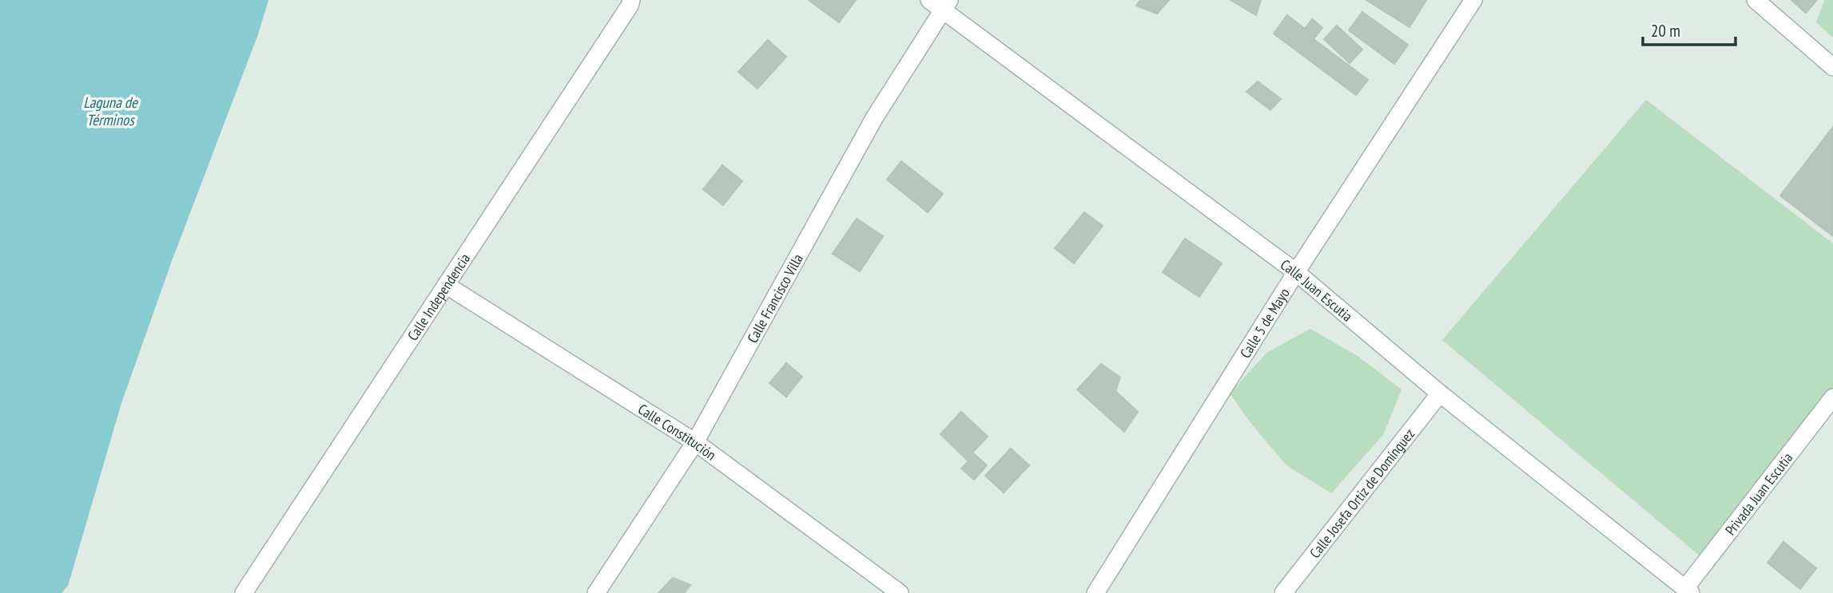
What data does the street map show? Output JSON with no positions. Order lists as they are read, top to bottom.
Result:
{
  "streets": {
    "street": [
      "Calle Juan Escutia",
      "Calle Independencia",
      "Calle Francisco Villa",
      "Calle 5 de Mayo",
      "Calle Constitución",
      "Privada Juan Escutia",
      "Calle Josefa Ortiz de Domínguez"
    ]
  },
  "crossings": [
    ["Calle Juan Escutia", "Calle Francisco Villa"],
    ["Calle Juan Escutia", "Calle 5 de Mayo"],
    ["Calle Juan Escutia", "Privada Juan Escutia"],
    ["Calle Juan Escutia", "Calle Josefa Ortiz de Domínguez"],
    ["Calle Independencia", "Calle Constitución"],
    ["Calle Francisco Villa", "Calle Constitución"]
  ],
  "water": ["Laguna de Términos"],
  "scale_bar": "20 m"
}
